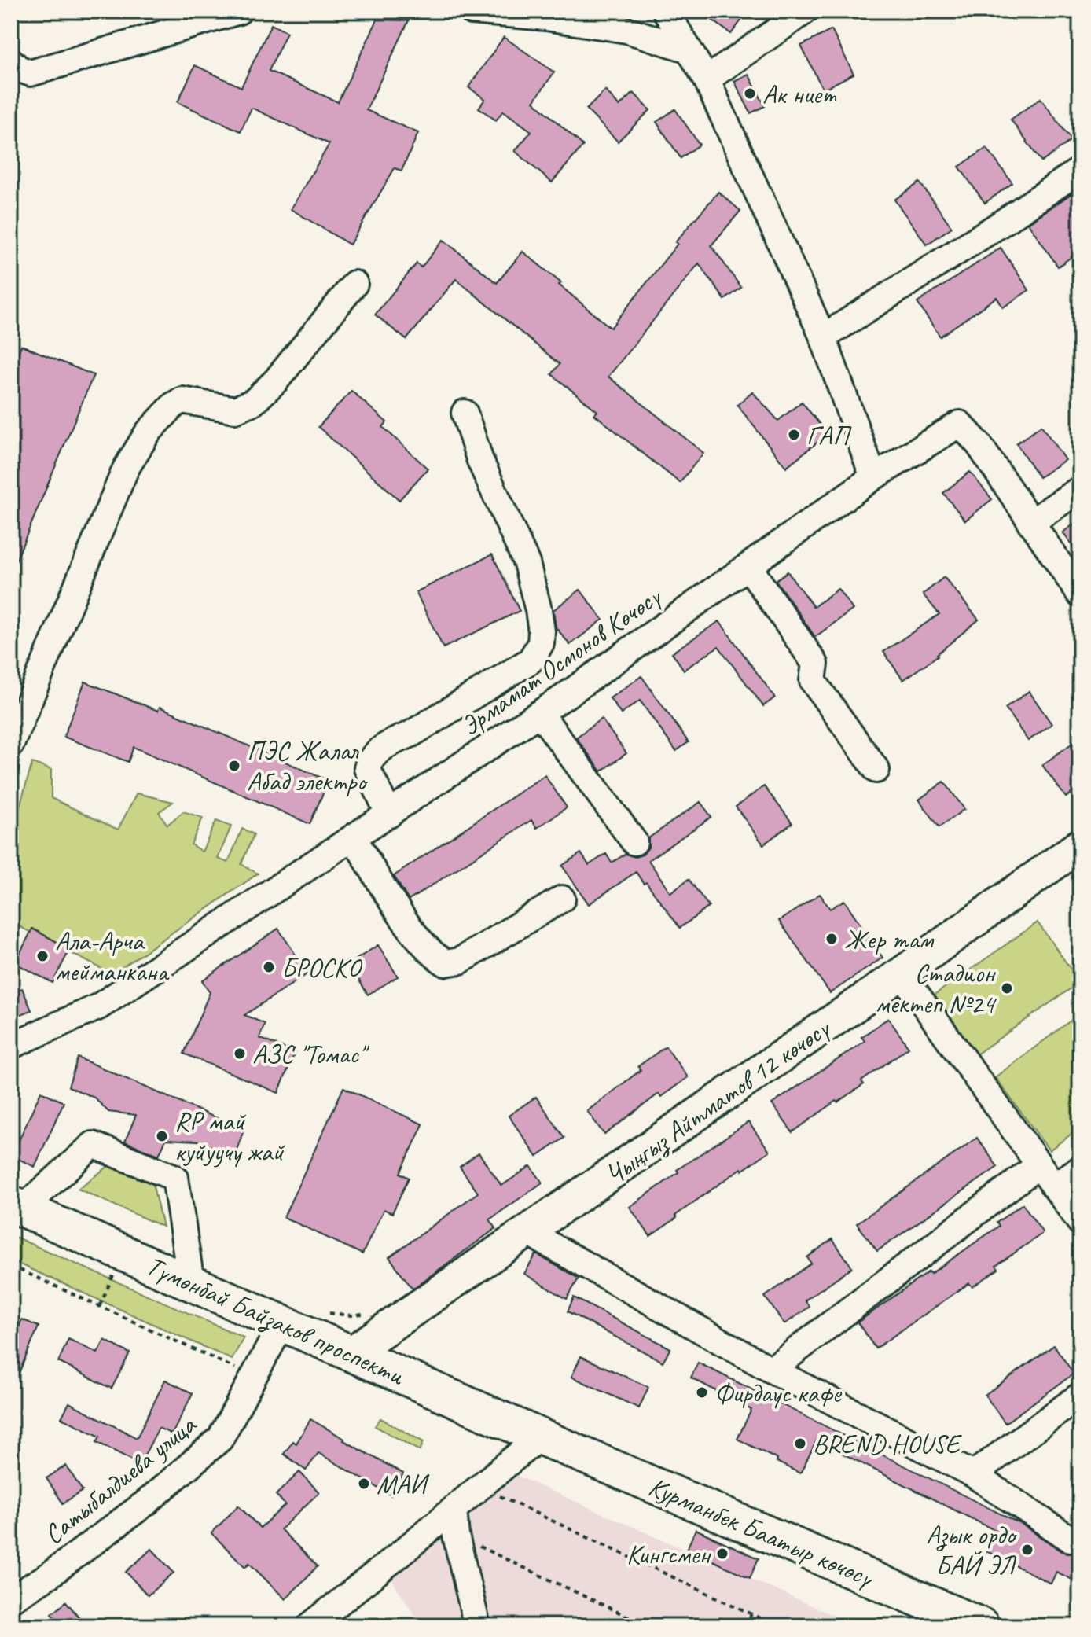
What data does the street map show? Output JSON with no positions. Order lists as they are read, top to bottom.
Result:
{
  "streets": {
    "highway": ["Түмөнбай Байзаков проспекти", "Курманбек Баатыр көчөсү"],
    "main road": ["Чыңгыз Айтматов 12 көчөсү"],
    "street": ["Эрмамат Осмонов Көчөсү", "Сатыбалдиева улица"]
  },
  "crossings": [
    ["Чыңгыз Айтматов 12 көчөсү", "Түмөнбай Байзаков проспекти"],
    ["Түмөнбай Байзаков проспекти", "Сатыбалдиева улица"],
    ["Түмөнбай Байзаков проспекти", "Курманбек Баатыр көчөсү"]
  ],
  "places": [
    "Ак ниет",
    "ГАП",
    "ПЭС Жалал Абад электро",
    "Жер там",
    "Ала-Арча мейманкана",
    "БРОСКО",
    "Стадион мектеп №24",
    "АЗС \"Томас\"",
    "RP май куйуучу жай",
    "Фирдаус кафе",
    "BREND HOUSE",
    "МАИ",
    "Азык ордо БАЙ ЭЛ",
    "Кингсмен"
  ]
}
